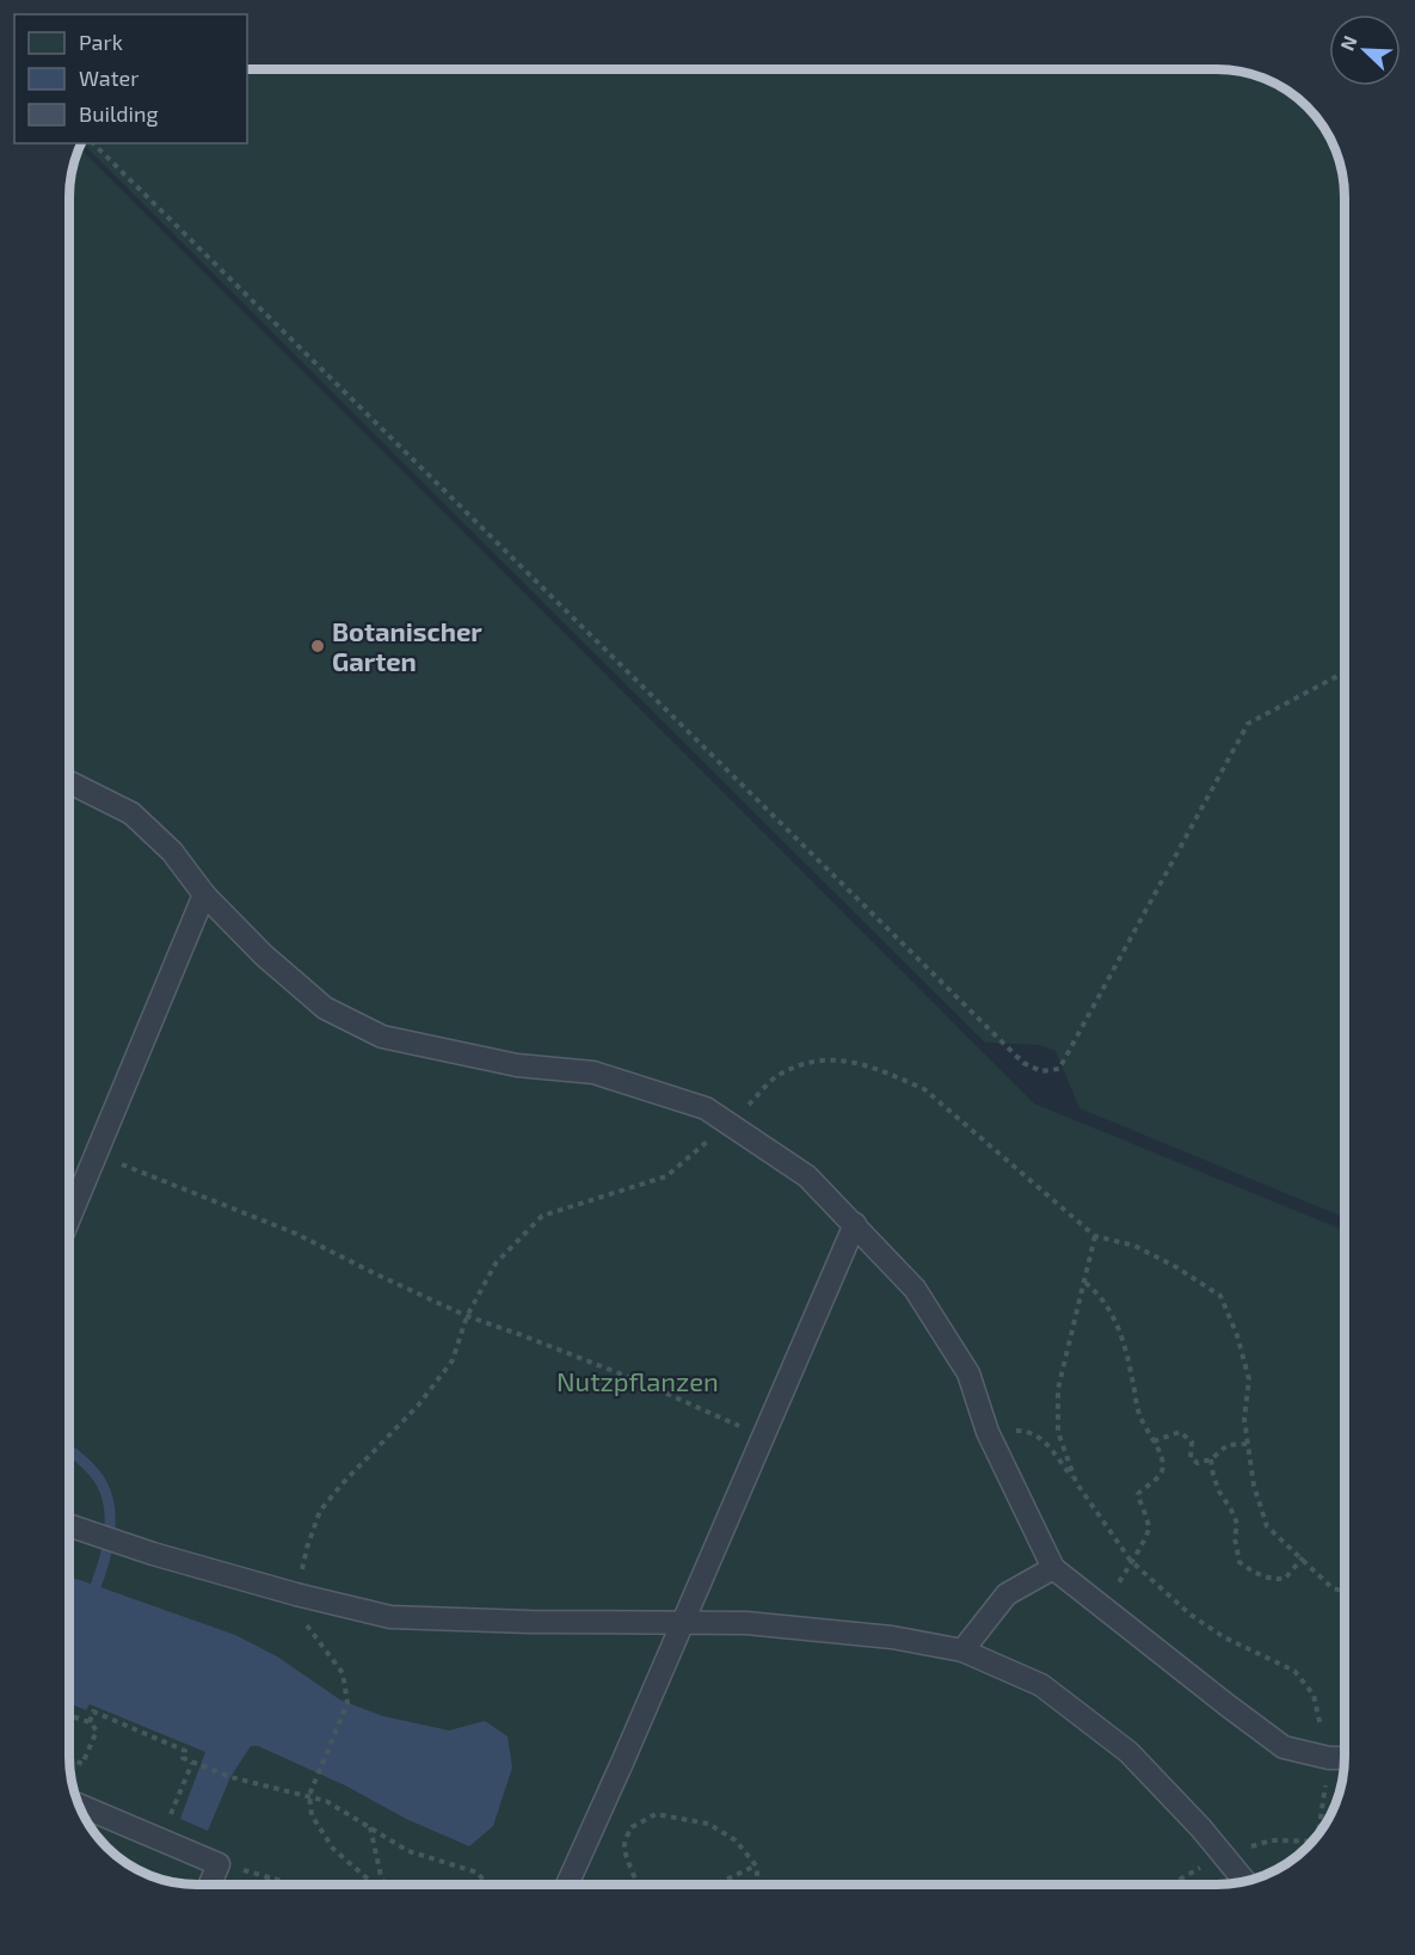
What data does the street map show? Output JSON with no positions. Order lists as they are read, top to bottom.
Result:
{
  "parks": ["Nutzpflanzen"],
  "places": ["Botanischer Garten"],
  "legend": ["Park", "Water", "Building"],
  "north": "top left"
}
